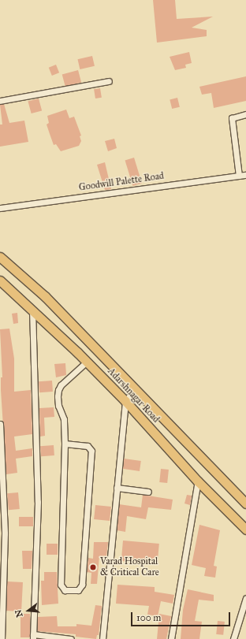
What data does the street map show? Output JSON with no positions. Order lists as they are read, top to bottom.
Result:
{
  "streets": {
    "main road": ["Adarshnagar Road"],
    "street": ["Goodwill Palette Road"]
  },
  "places": ["Varad Hospital & Critical Care"],
  "scale_bar": "100 m",
  "north": "left"
}
